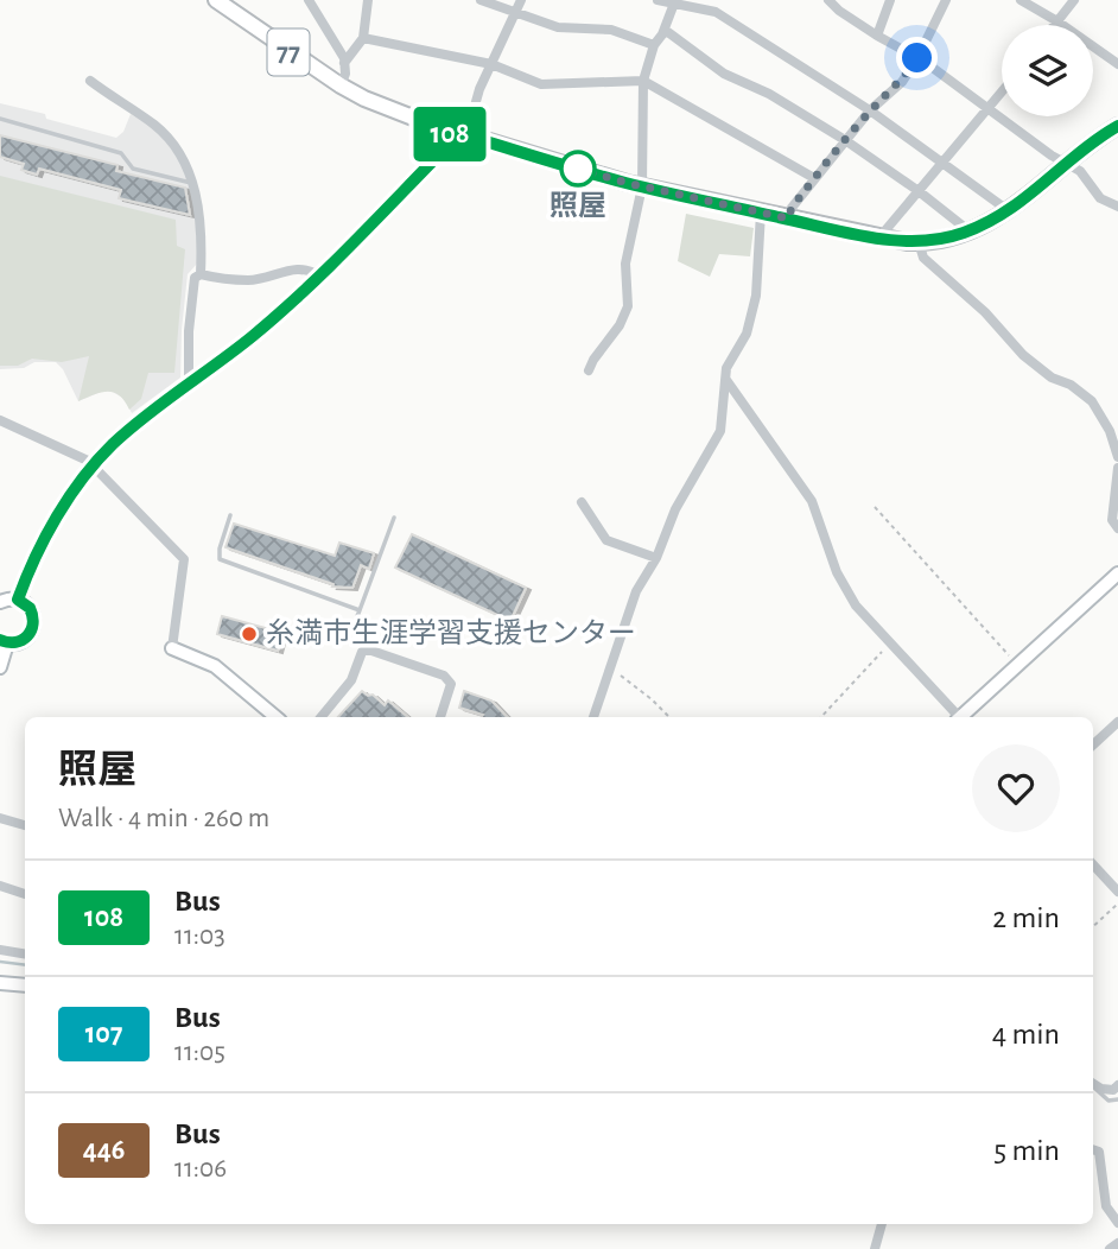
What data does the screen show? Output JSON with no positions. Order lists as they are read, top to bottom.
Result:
{
  "streets": {
    "main road": ["77"]
  },
  "places": ["照屋", "糸満市生涯学習支援センター"],
  "lines": ["bus line 108"],
  "page": {
    "on_map": "108",
    "heading": ["照屋", "Walk · 4 min · 260 m"],
    "list": [
      {
        "mark": "108",
        "name": "Bus",
        "note": "11:03",
        "value": "2 min"
      },
      {
        "mark": "107",
        "name": "Bus",
        "note": "11:05",
        "value": "4 min"
      },
      {
        "mark": "446",
        "name": "Bus",
        "note": "11:06",
        "value": "5 min"
      }
    ]
  }
}
